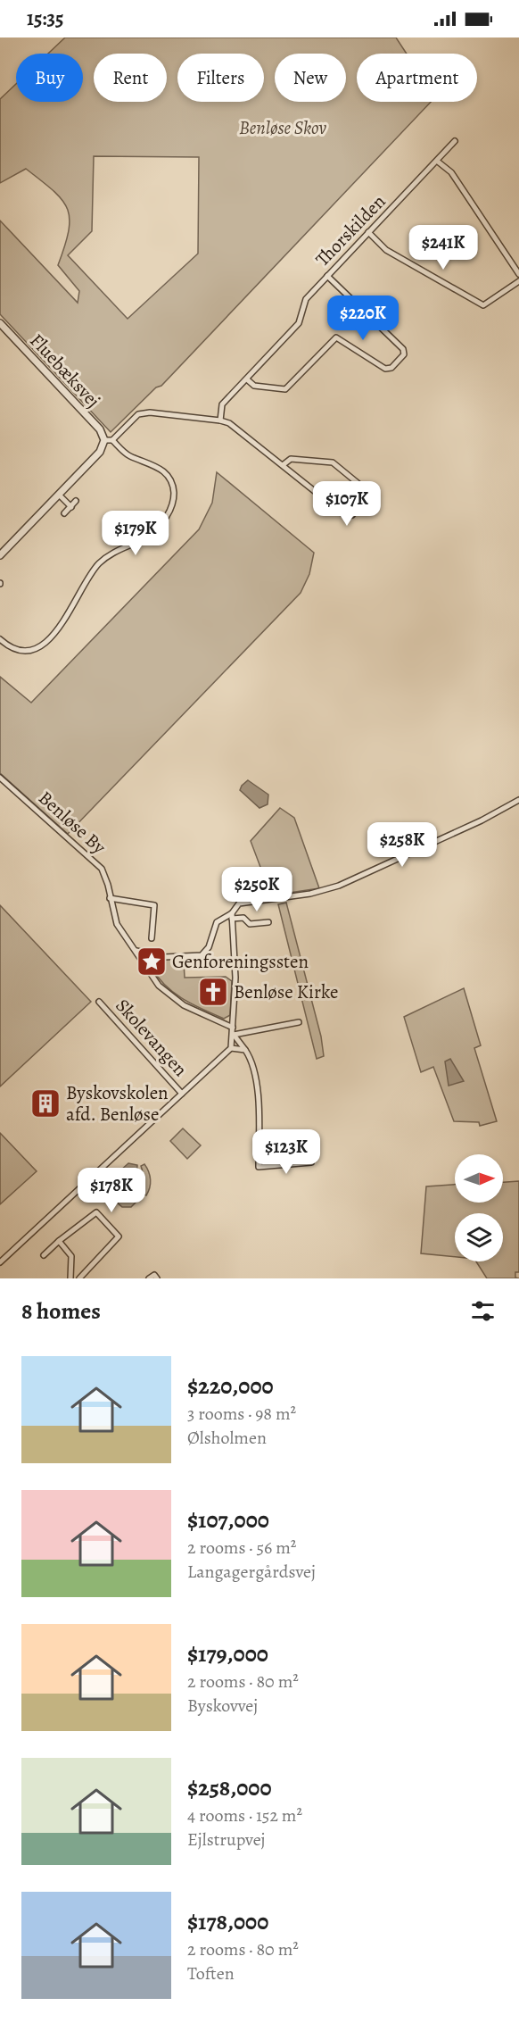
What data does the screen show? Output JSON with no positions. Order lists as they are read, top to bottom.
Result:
{
  "streets": {
    "street": [
      "Thorskilden",
      "Fluebæksvej",
      "Benløse By",
      "Skolevangen"
    ]
  },
  "parks": ["Benløse Skov"],
  "places": {
    "place": ["Genforeningssten"],
    "church": ["Benløse Kirke"],
    "building": ["Byskovskolen afd. Benløse"]
  },
  "north": "right",
  "page": {
    "status": "15:35",
    "chip": [
      "Buy",
      "Rent",
      "Filters",
      "New",
      "Apartment"
    ],
    "price": [
      "$241K",
      "$220K",
      "$107K",
      "$179K",
      "$258K",
      "$250K",
      "$123K",
      "$178K"
    ],
    "heading": "8 homes",
    "list": [
      {
        "name": "$220,000",
        "note": "3 rooms · 98 m² · Ølsholmen"
      },
      {
        "name": "$107,000",
        "note": "2 rooms · 56 m² · Langagergårdsvej"
      },
      {
        "name": "$179,000",
        "note": "2 rooms · 80 m² · Byskovvej"
      },
      {
        "name": "$258,000",
        "note": "4 rooms · 152 m² · Ejlstrupvej"
      },
      {
        "name": "$178,000",
        "note": "2 rooms · 80 m² · Toften"
      }
    ]
  }
}
